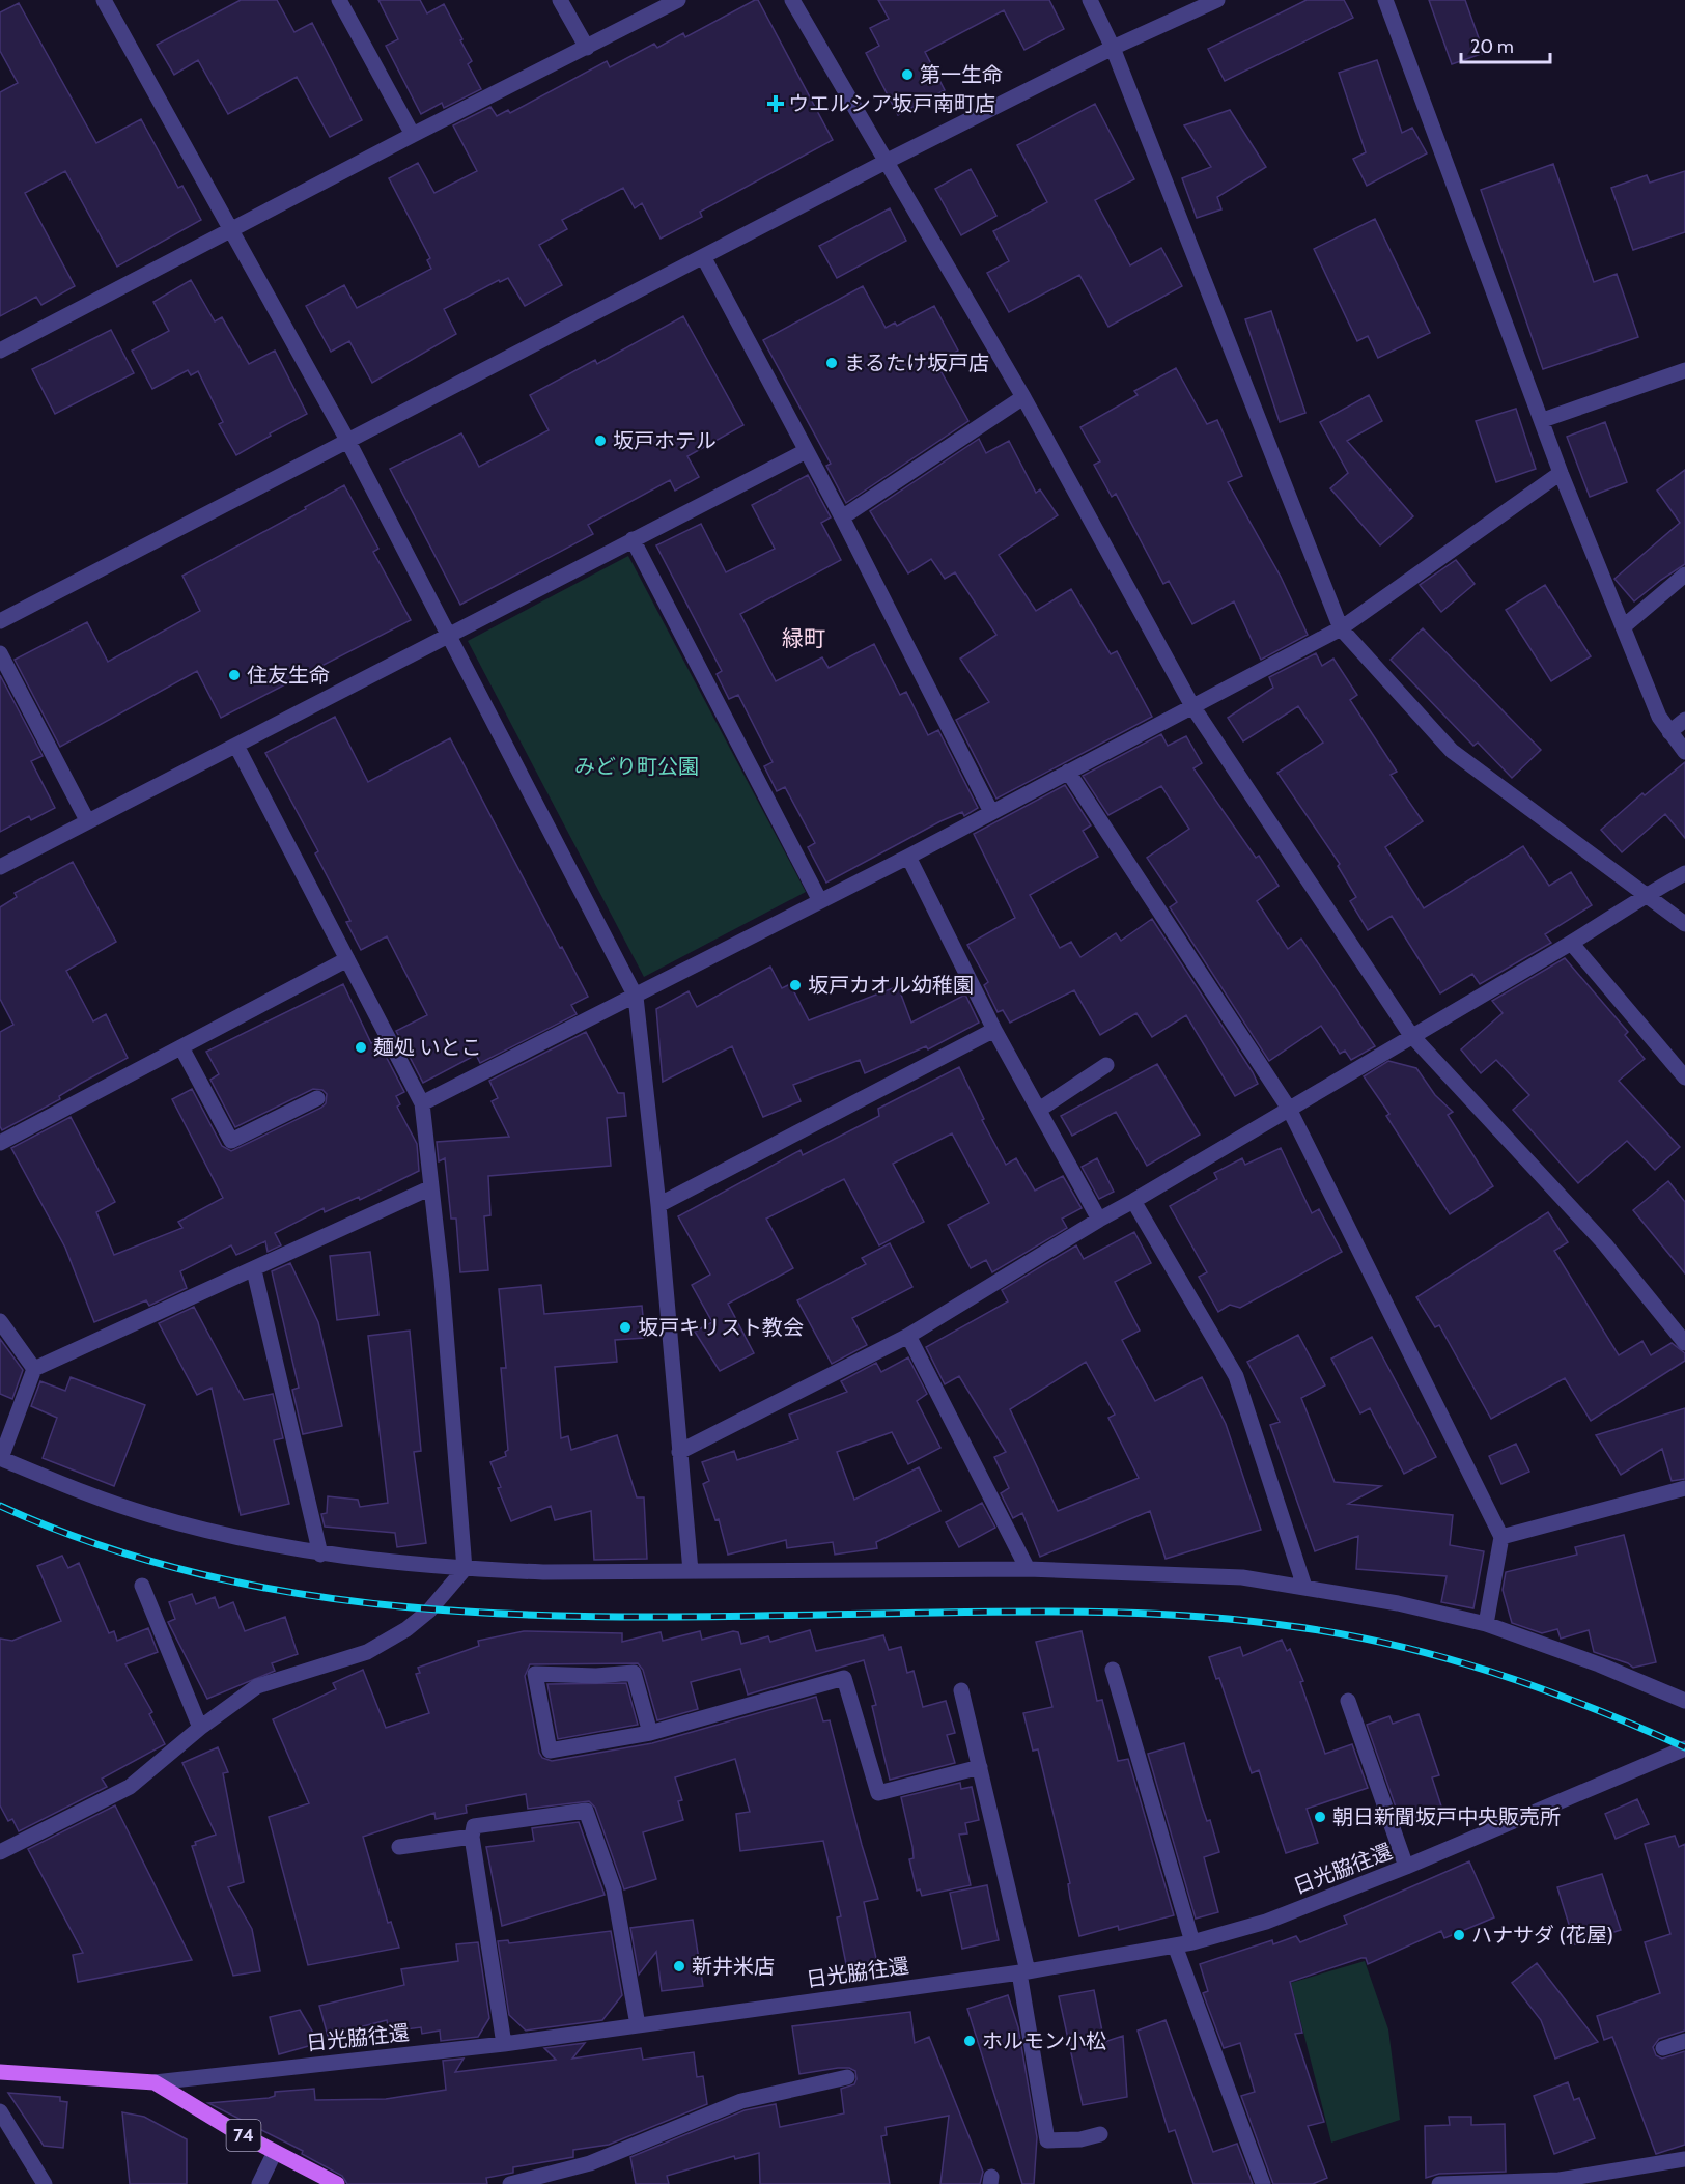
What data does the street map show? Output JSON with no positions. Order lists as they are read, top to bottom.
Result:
{
  "streets": {
    "main road": ["日光脇往還", "74"]
  },
  "crossings": [
    ["日光脇往還", "74"]
  ],
  "districts": ["緑町"],
  "parks": ["みどり町公園"],
  "places": {
    "other": [
      "第一生命",
      "まるたけ坂戸店",
      "坂戸ホテル",
      "住友生命",
      "坂戸カオル幼稚園",
      "麺処 いとこ",
      "坂戸キリスト教会",
      "朝日新聞坂戸中央販売所",
      "ハナサダ (花屋)",
      "新井米店",
      "ホルモン小松"
    ],
    "health": ["ウエルシア坂戸南町店"]
  },
  "scale_bar": "20 m"
}
